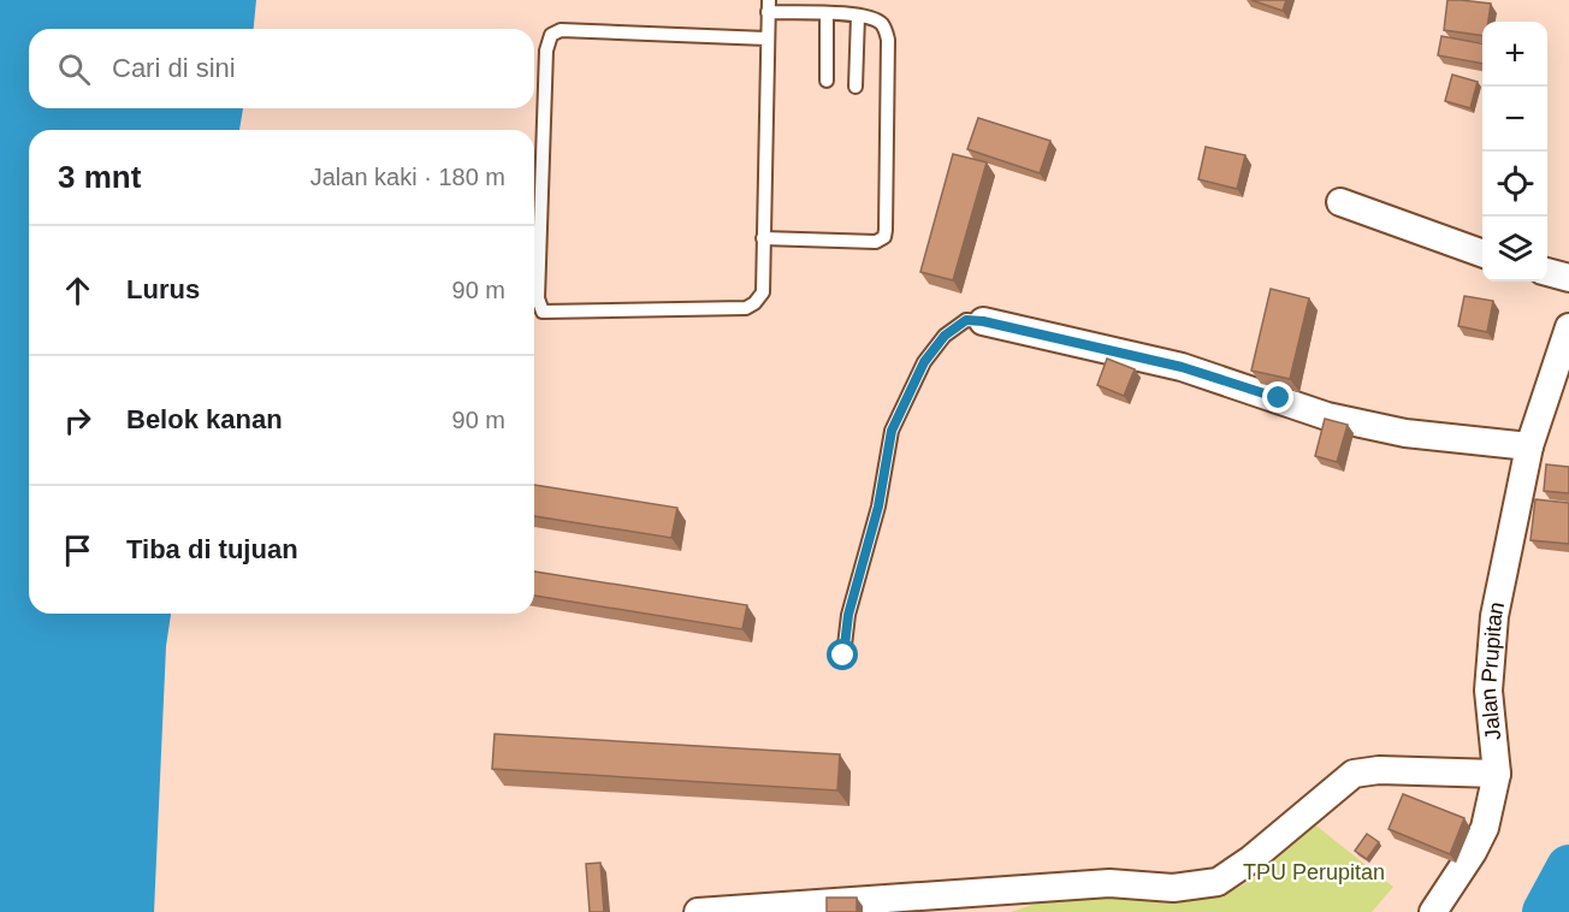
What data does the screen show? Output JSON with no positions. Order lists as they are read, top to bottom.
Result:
{
  "streets": {
    "street": ["Jalan Prupitan"]
  },
  "parks": ["TPU Perupitan"],
  "page": {
    "map_buttons": ["+", "−"],
    "search": "Cari di sini",
    "heading": ["3 mnt", "Jalan kaki · 180 m"],
    "list": [
      ["Lurus", "90 m"],
      ["Belok kanan", "90 m"],
      "Tiba di tujuan"
    ]
  }
}
